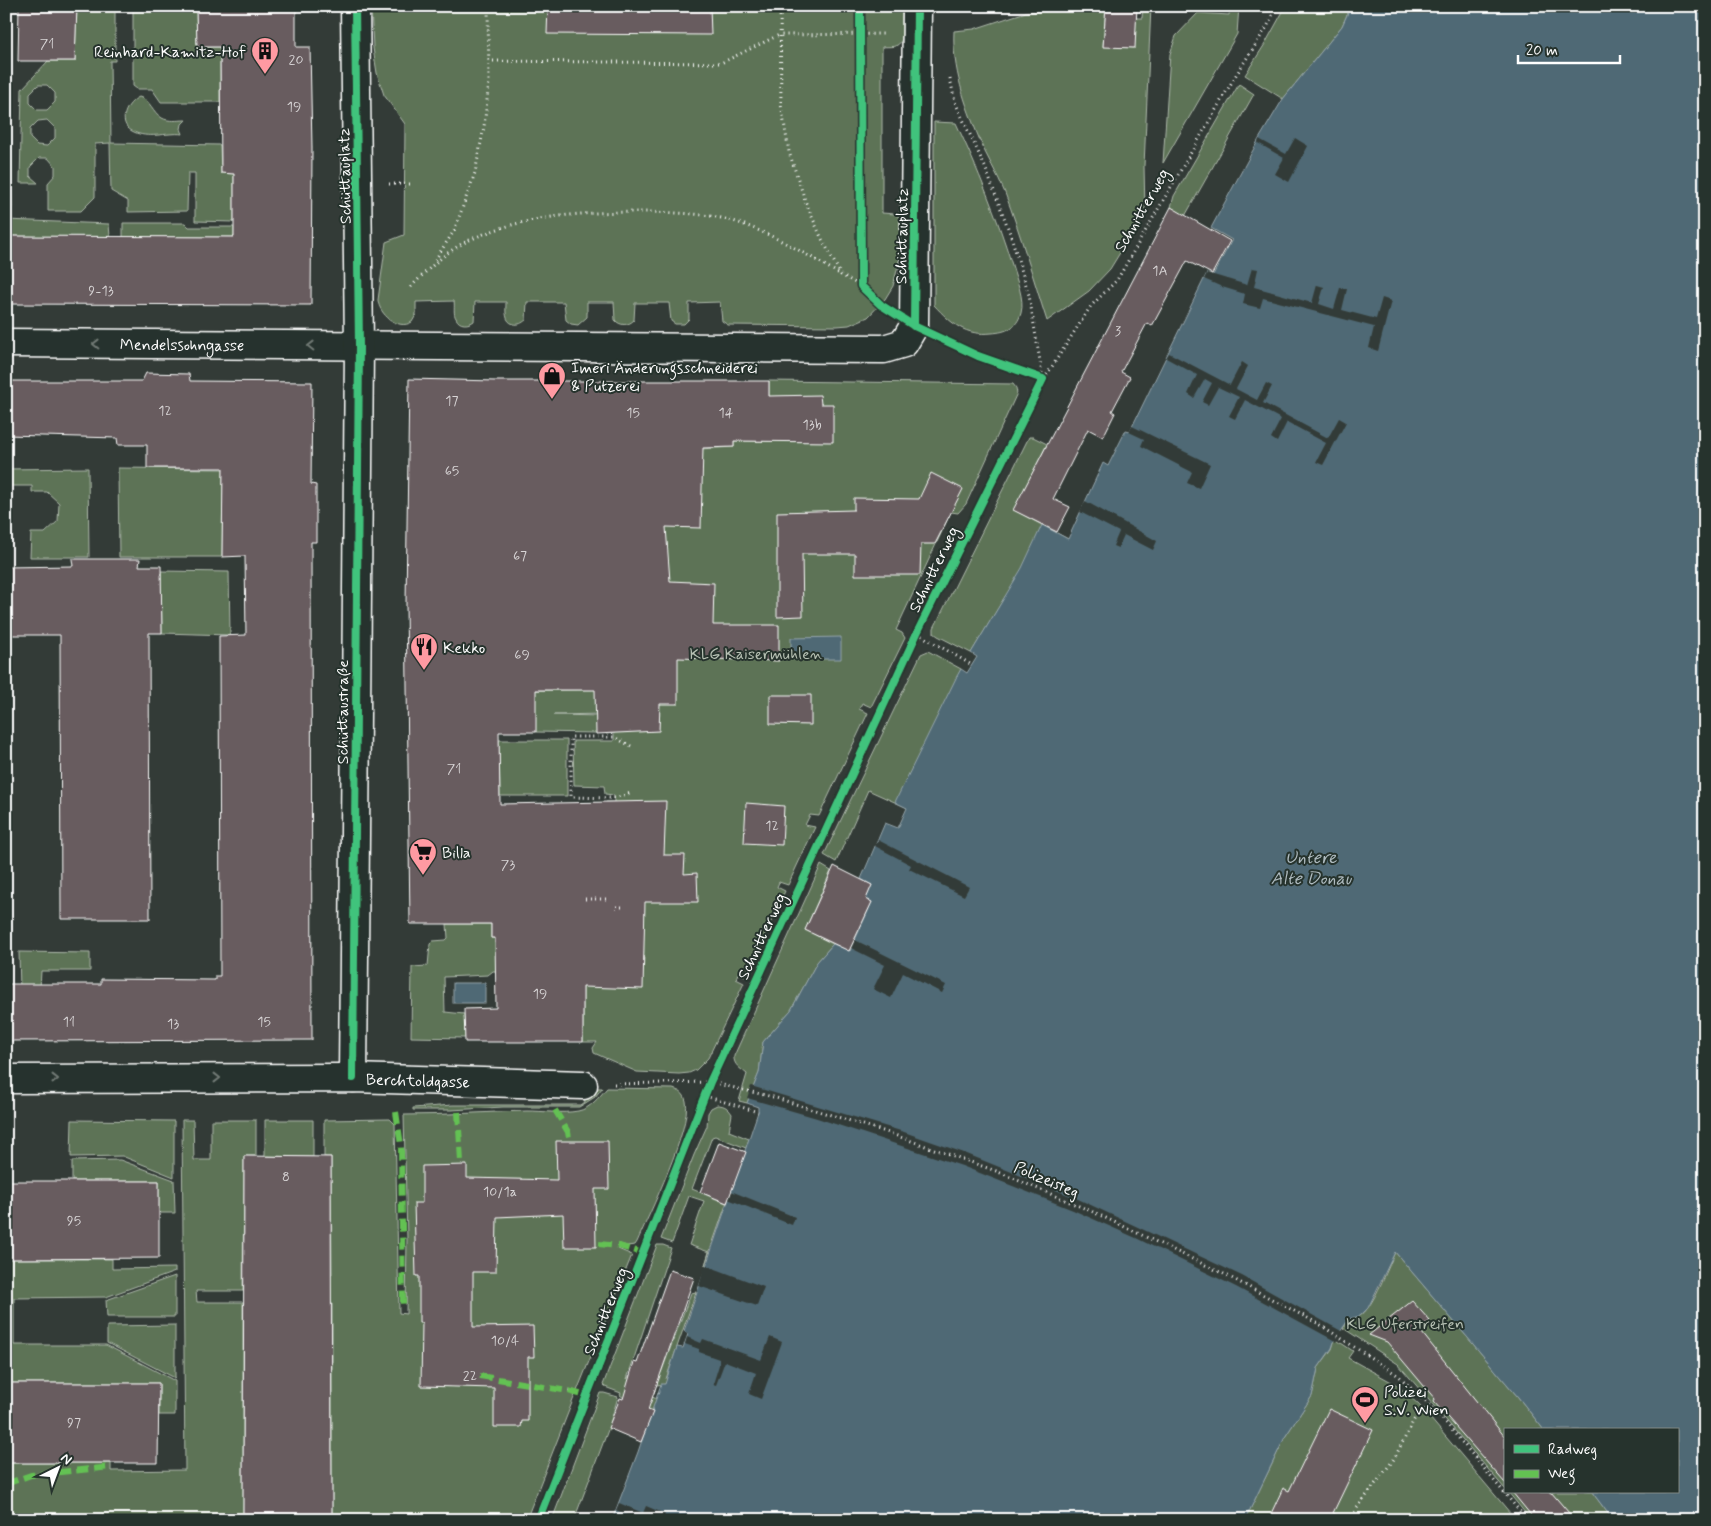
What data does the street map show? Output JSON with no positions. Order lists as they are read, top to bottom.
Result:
{
  "streets": {
    "street": [
      "Schüttauplatz",
      "Mendelssohngasse",
      "Schüttaustraße",
      "Berchtoldgasse"
    ],
    "path": ["Polizeisteg"],
    "cycle path": ["Schnitterweg"]
  },
  "crossings": [
    ["Schüttauplatz", "Mendelssohngasse"],
    ["Schüttauplatz", "Schüttaustraße"],
    ["Mendelssohngasse", "Schüttaustraße"],
    ["Schüttaustraße", "Berchtoldgasse"]
  ],
  "one_way": ["Mendelssohngasse", "Berchtoldgasse"],
  "water": ["Untere Alte Donau"],
  "parks": ["KLG Kaisermühlen", "KLG Uferstreifen"],
  "places": {
    "building": ["Reinhard-Kamitz-Hof"],
    "shop": ["Imeri Änderungsschneiderei & Putzerei"],
    "restaurant": ["Kekko"],
    "supermarket": ["Billa"],
    "sports": ["Polizei S.V. Wien"]
  },
  "house_numbers": [
    "71",
    "20",
    "19",
    "1A",
    "9-13",
    "3",
    "17",
    "12",
    "15",
    "14",
    "13b",
    "65",
    "67",
    "69",
    "71",
    "12",
    "73",
    "19",
    "11",
    "15",
    "13",
    "8",
    "10/1a",
    "95",
    "10/4",
    "22",
    "97"
  ],
  "legend": ["Radweg", "Weg"],
  "scale_bar": "20 m",
  "north": "top right"
}
